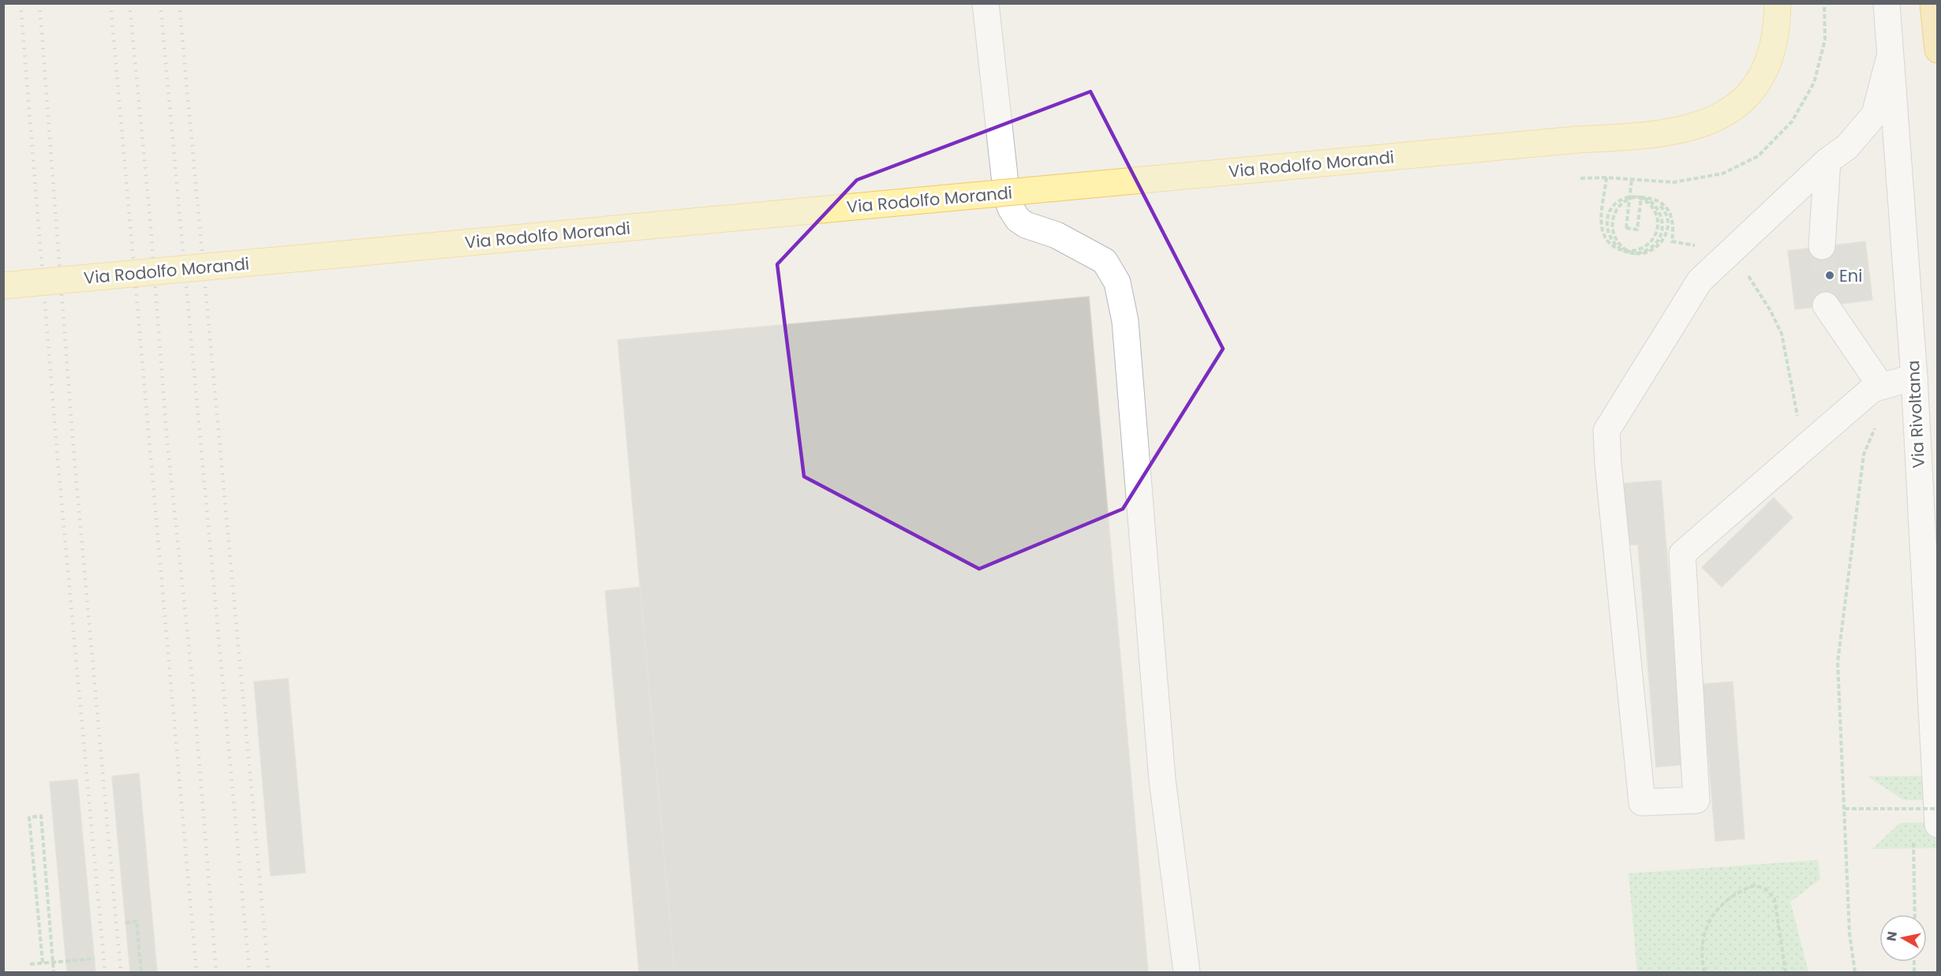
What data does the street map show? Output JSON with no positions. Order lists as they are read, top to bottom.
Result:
{
  "streets": {
    "main road": ["Via Rodolfo Morandi"],
    "street": ["Via Rivoltana"]
  },
  "places": ["Eni"],
  "north": "left"
}
